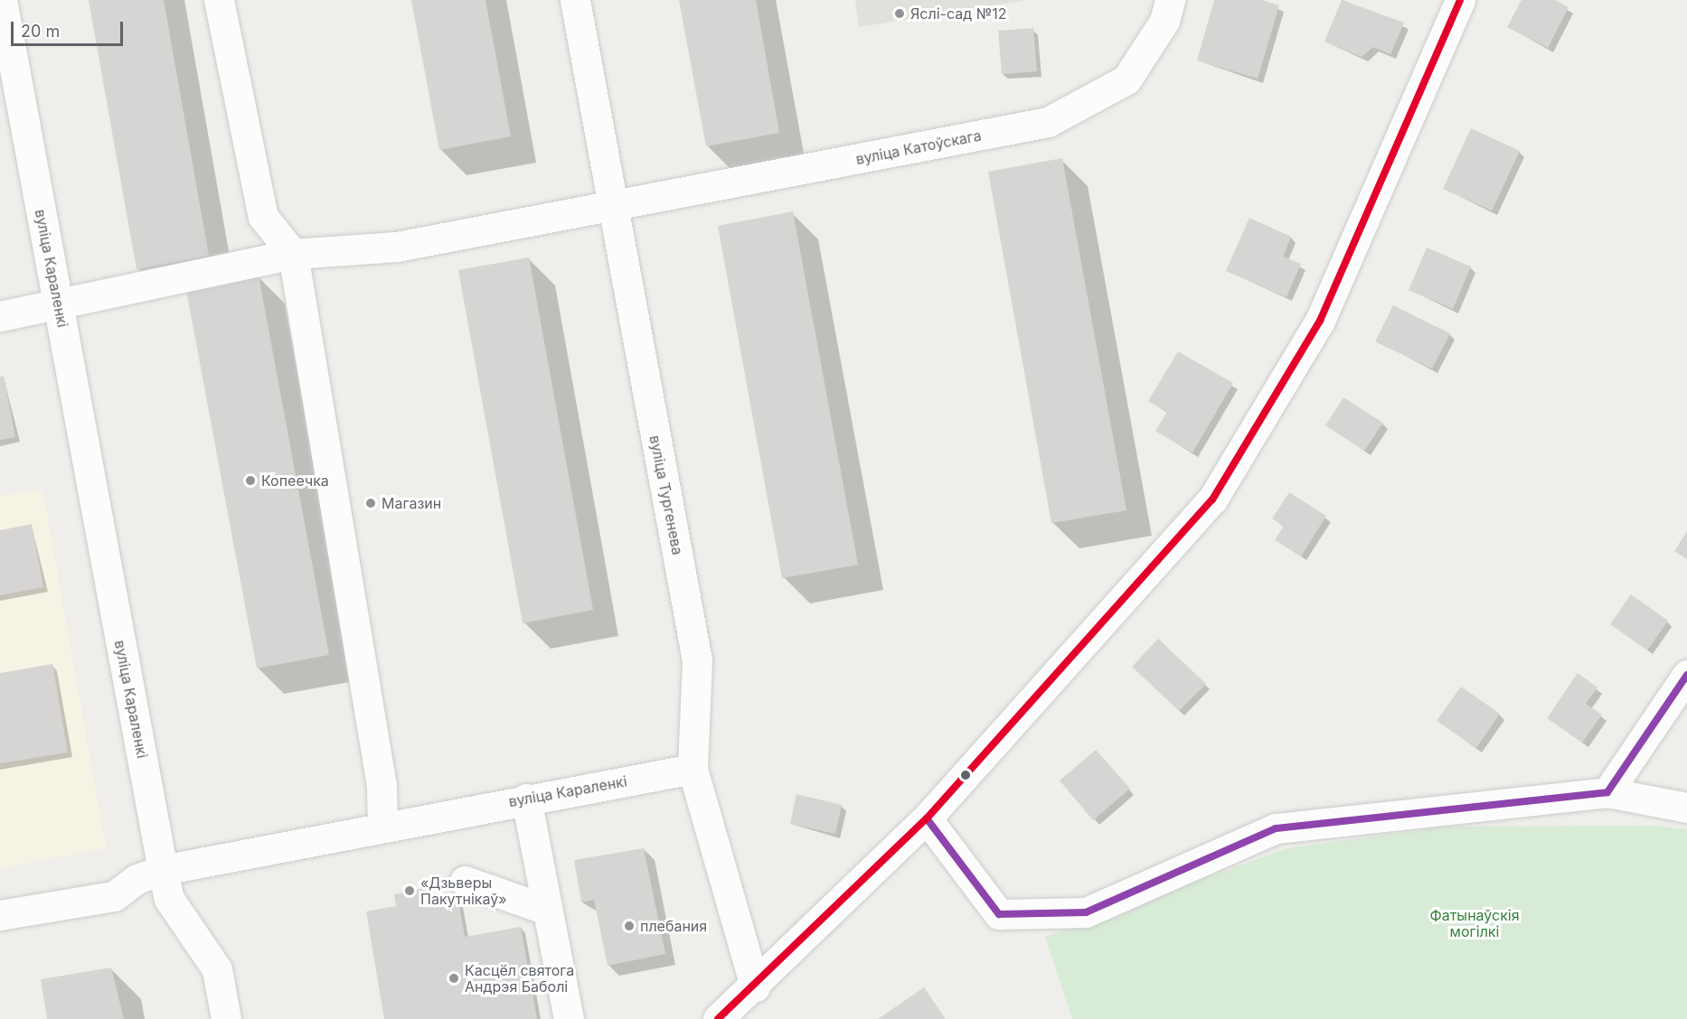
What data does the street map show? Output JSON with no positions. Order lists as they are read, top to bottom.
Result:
{
  "streets": {
    "street": ["вуліца Катоўскага", "вуліца Караленкі", "вуліца Тургенева"]
  },
  "crossings": [
    ["вуліца Катоўскага", "вуліца Караленкі"],
    ["вуліца Катоўскага", "вуліца Тургенева"],
    ["вуліца Караленкі", "вуліца Тургенева"]
  ],
  "parks": ["Фатынаўскія могілкі"],
  "places": [
    "Яслі-сад №12",
    "Копеечка",
    "Магазин",
    "«Дзьверы Пакутнікаў»",
    "плебания",
    "Касцёл святога Андрэя Баболі"
  ],
  "scale_bar": "20 m"
}
